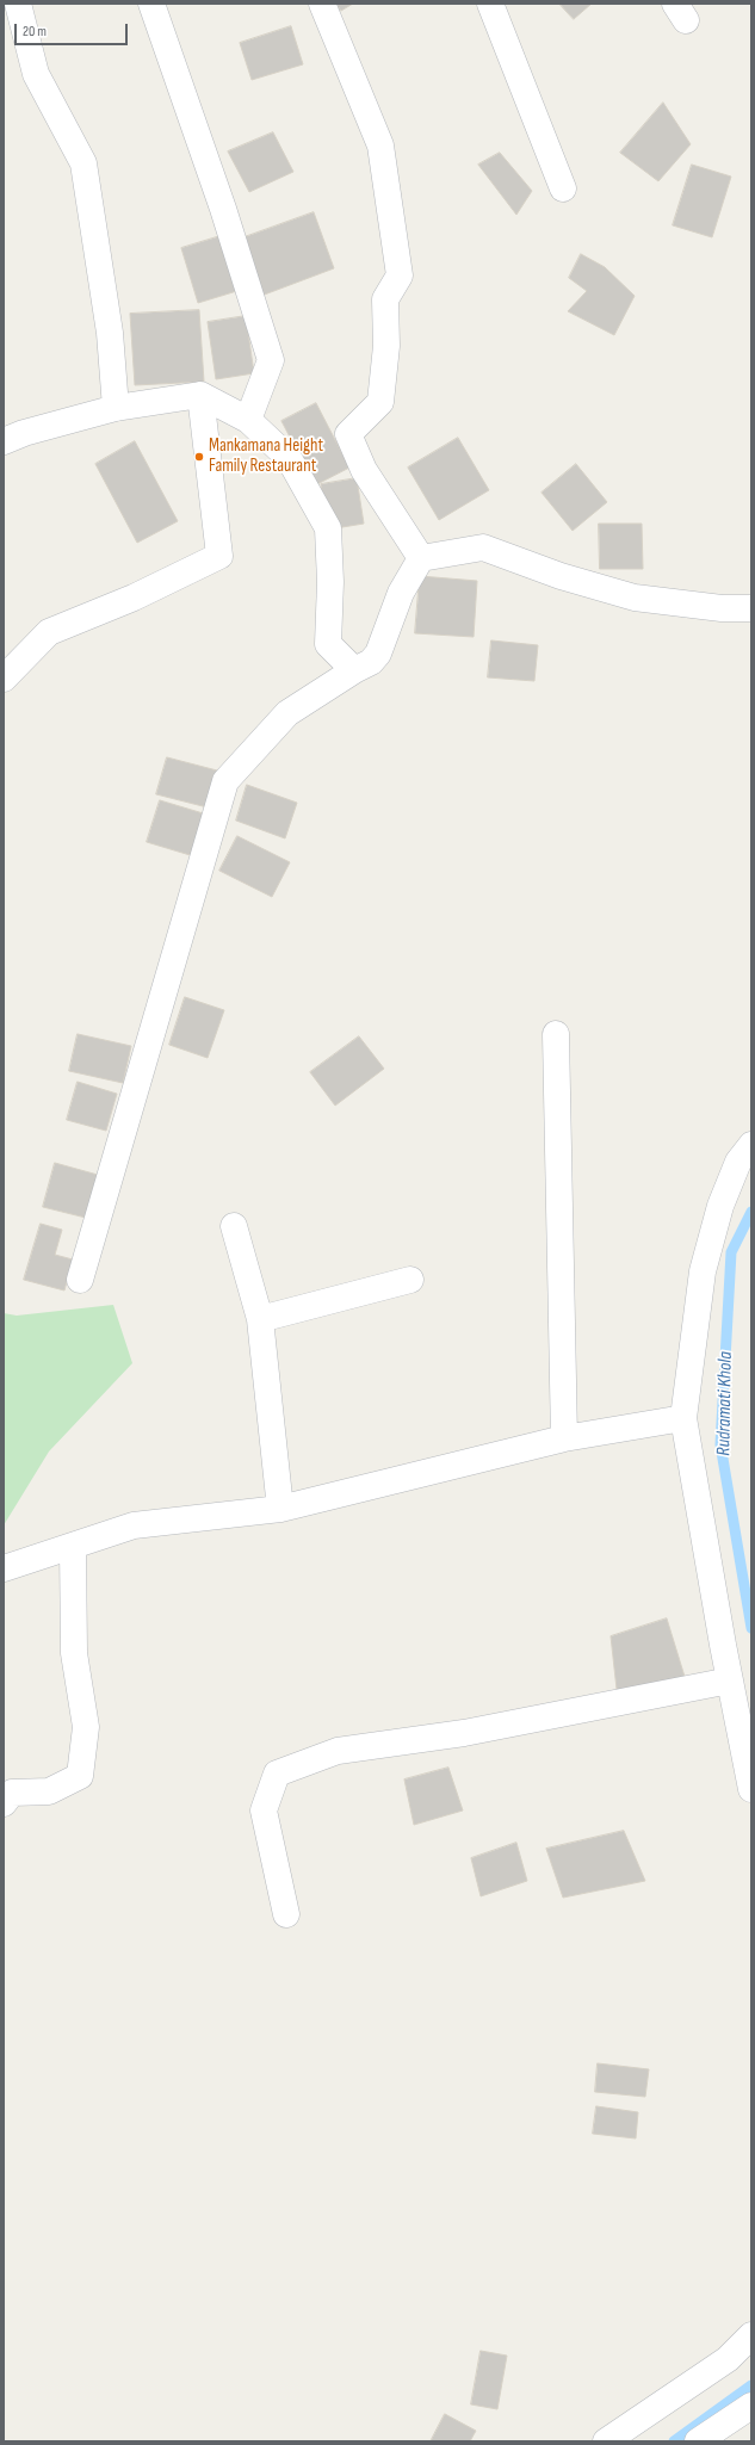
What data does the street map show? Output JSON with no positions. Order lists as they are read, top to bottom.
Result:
{
  "water": ["Rudramati Khola"],
  "places": ["Mankamana Height Family Restaurant"],
  "scale_bar": "20 m"
}
